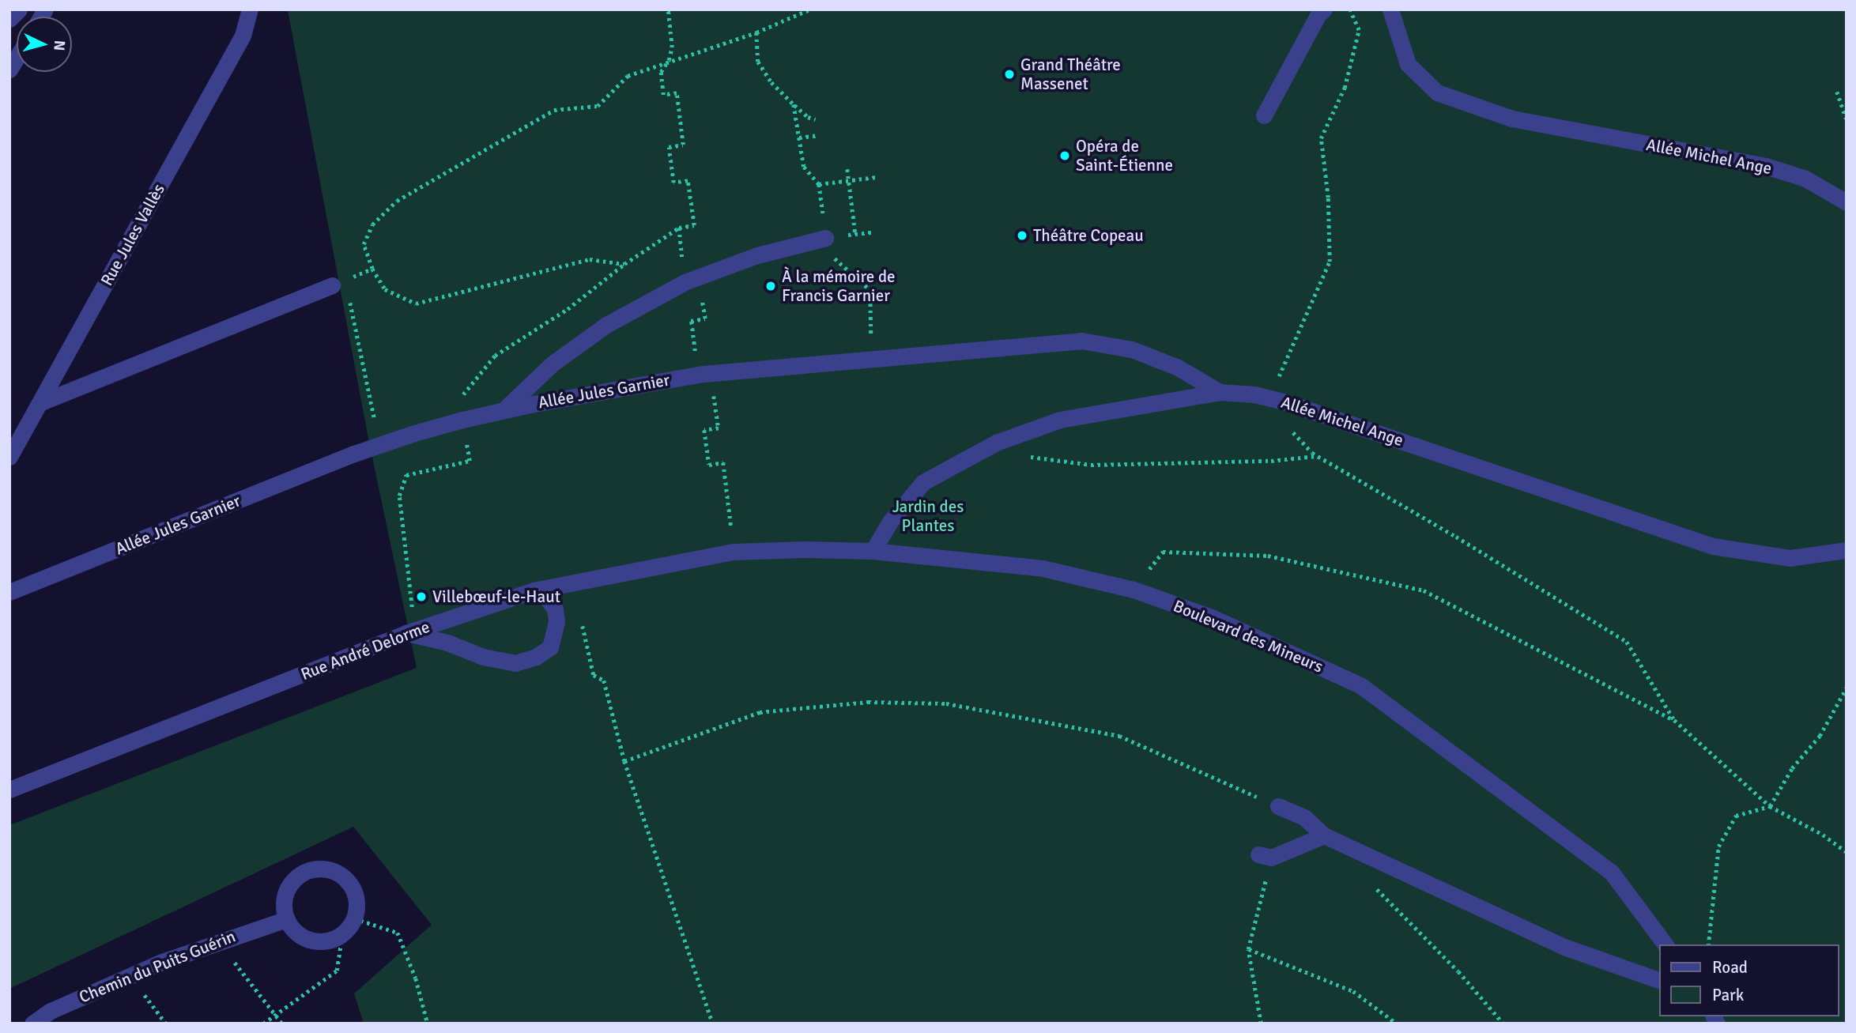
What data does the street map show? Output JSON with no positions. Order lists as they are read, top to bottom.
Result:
{
  "streets": {
    "street": [
      "Allée Michel Ange",
      "Rue Jules Vallès",
      "Allée Jules Garnier",
      "Boulevard des Mineurs",
      "Rue André Delorme",
      "Chemin du Puits Guérin"
    ]
  },
  "crossings": [
    ["Allée Michel Ange", "Allée Jules Garnier"],
    ["Allée Michel Ange", "Boulevard des Mineurs"],
    ["Boulevard des Mineurs", "Rue André Delorme"]
  ],
  "parks": ["Jardin des Plantes"],
  "places": [
    "Grand Théâtre Massenet",
    "Opéra de Saint-Étienne",
    "Théâtre Copeau",
    "À la mémoire de Francis Garnier",
    "Villebœuf-le-Haut"
  ],
  "legend": ["Road", "Park"],
  "north": "right"
}
